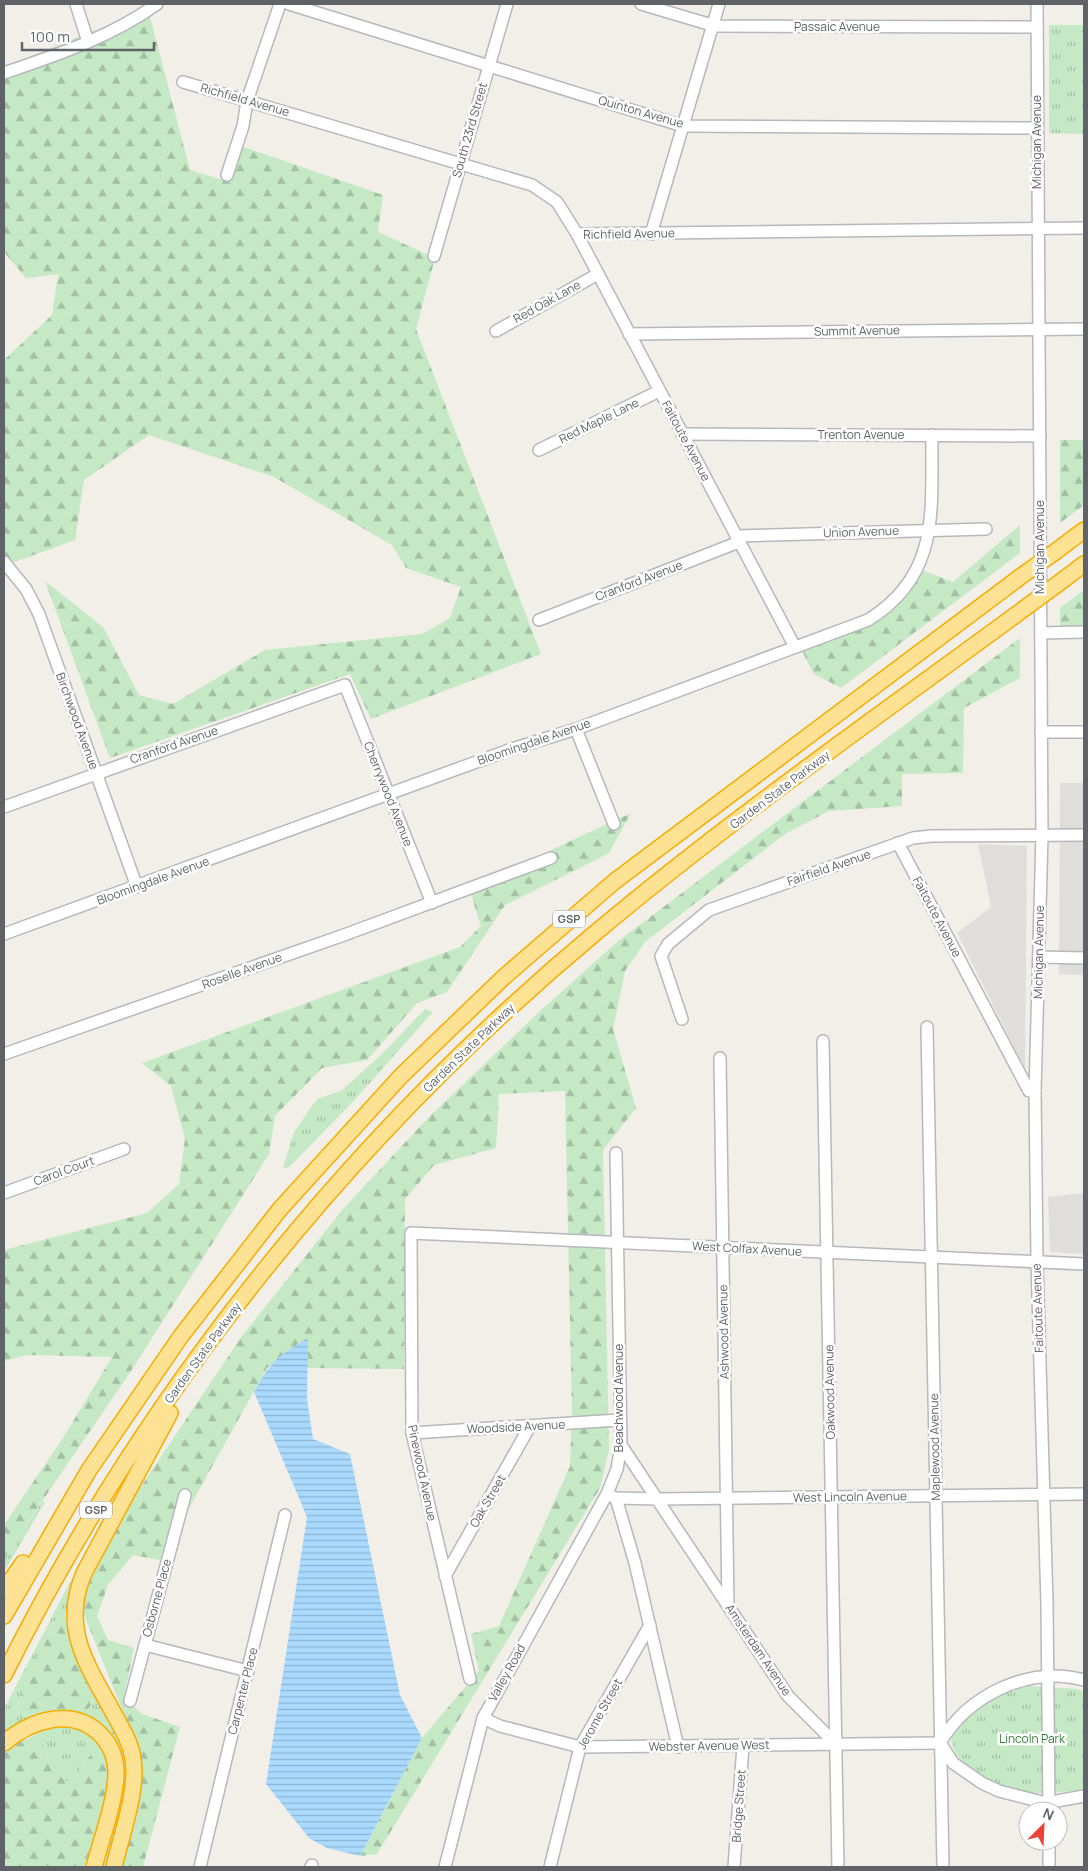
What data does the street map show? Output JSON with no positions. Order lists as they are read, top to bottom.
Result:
{
  "streets": {
    "highway": ["Garden State Parkway", "GSP"],
    "street": [
      "Passaic Avenue",
      "Richfield Avenue",
      "Quinton Avenue",
      "South 23rd Street",
      "Michigan Avenue",
      "Red Oak Lane",
      "Summit Avenue",
      "Red Maple Lane",
      "Trenton Avenue",
      "Faitoute Avenue",
      "Union Avenue",
      "Cranford Avenue",
      "Birchwood Avenue",
      "Bloomingdale Avenue",
      "Cherrywood Avenue",
      "Fairfield Avenue",
      "Roselle Avenue",
      "Carol Court",
      "West Colfax Avenue",
      "Ashwood Avenue",
      "Oakwood Avenue",
      "Beachwood Avenue",
      "Woodside Avenue",
      "Maplewood Avenue",
      "Pinewood Avenue",
      "West Lincoln Avenue",
      "Oak Street",
      "Osborne Place",
      "Amsterdam Avenue",
      "Valley Road",
      "Carpenter Place",
      "Jerome Street",
      "Webster Avenue West",
      "Bridge Street"
    ]
  },
  "crossings": [
    ["Passaic Avenue", "Michigan Avenue"],
    ["Richfield Avenue", "South 23rd Street"],
    ["Richfield Avenue", "Michigan Avenue"],
    ["Richfield Avenue", "Faitoute Avenue"],
    ["Quinton Avenue", "South 23rd Street"],
    ["Quinton Avenue", "Michigan Avenue"],
    ["Michigan Avenue", "Summit Avenue"],
    ["Michigan Avenue", "Trenton Avenue"],
    ["Michigan Avenue", "Faitoute Avenue"],
    ["Michigan Avenue", "Fairfield Avenue"],
    ["Red Oak Lane", "Faitoute Avenue"],
    ["Summit Avenue", "Faitoute Avenue"],
    ["Red Maple Lane", "Faitoute Avenue"],
    ["Trenton Avenue", "Faitoute Avenue"],
    ["Trenton Avenue", "Bloomingdale Avenue"],
    ["Faitoute Avenue", "Union Avenue"],
    ["Faitoute Avenue", "Cranford Avenue"],
    ["Faitoute Avenue", "Bloomingdale Avenue"],
    ["Faitoute Avenue", "Fairfield Avenue"],
    ["Faitoute Avenue", "West Colfax Avenue"],
    ["Faitoute Avenue", "West Lincoln Avenue"],
    ["Union Avenue", "Cranford Avenue"],
    ["Union Avenue", "Bloomingdale Avenue"],
    ["Cranford Avenue", "Birchwood Avenue"],
    ["Cranford Avenue", "Cherrywood Avenue"],
    ["Birchwood Avenue", "Bloomingdale Avenue"],
    ["Bloomingdale Avenue", "Cherrywood Avenue"],
    ["Cherrywood Avenue", "Roselle Avenue"],
    ["West Colfax Avenue", "Ashwood Avenue"],
    ["West Colfax Avenue", "Oakwood Avenue"],
    ["West Colfax Avenue", "Beachwood Avenue"],
    ["West Colfax Avenue", "Maplewood Avenue"],
    ["West Colfax Avenue", "Pinewood Avenue"],
    ["Ashwood Avenue", "West Lincoln Avenue"],
    ["Ashwood Avenue", "Amsterdam Avenue"],
    ["Oakwood Avenue", "West Lincoln Avenue"],
    ["Oakwood Avenue", "Amsterdam Avenue"],
    ["Oakwood Avenue", "Webster Avenue West"],
    ["Beachwood Avenue", "Woodside Avenue"],
    ["Beachwood Avenue", "West Lincoln Avenue"],
    ["Beachwood Avenue", "Amsterdam Avenue"],
    ["Beachwood Avenue", "Valley Road"],
    ["Woodside Avenue", "Pinewood Avenue"],
    ["Woodside Avenue", "Oak Street"],
    ["Maplewood Avenue", "West Lincoln Avenue"],
    ["Maplewood Avenue", "Webster Avenue West"],
    ["Pinewood Avenue", "Oak Street"],
    ["West Lincoln Avenue", "Amsterdam Avenue"],
    ["West Lincoln Avenue", "Valley Road"],
    ["Amsterdam Avenue", "Webster Avenue West"],
    ["Valley Road", "Webster Avenue West"],
    ["Jerome Street", "Webster Avenue West"],
    ["Webster Avenue West", "Bridge Street"]
  ],
  "parks": ["Lincoln Park"],
  "scale_bar": "100 m",
  "north": "top right"
}
